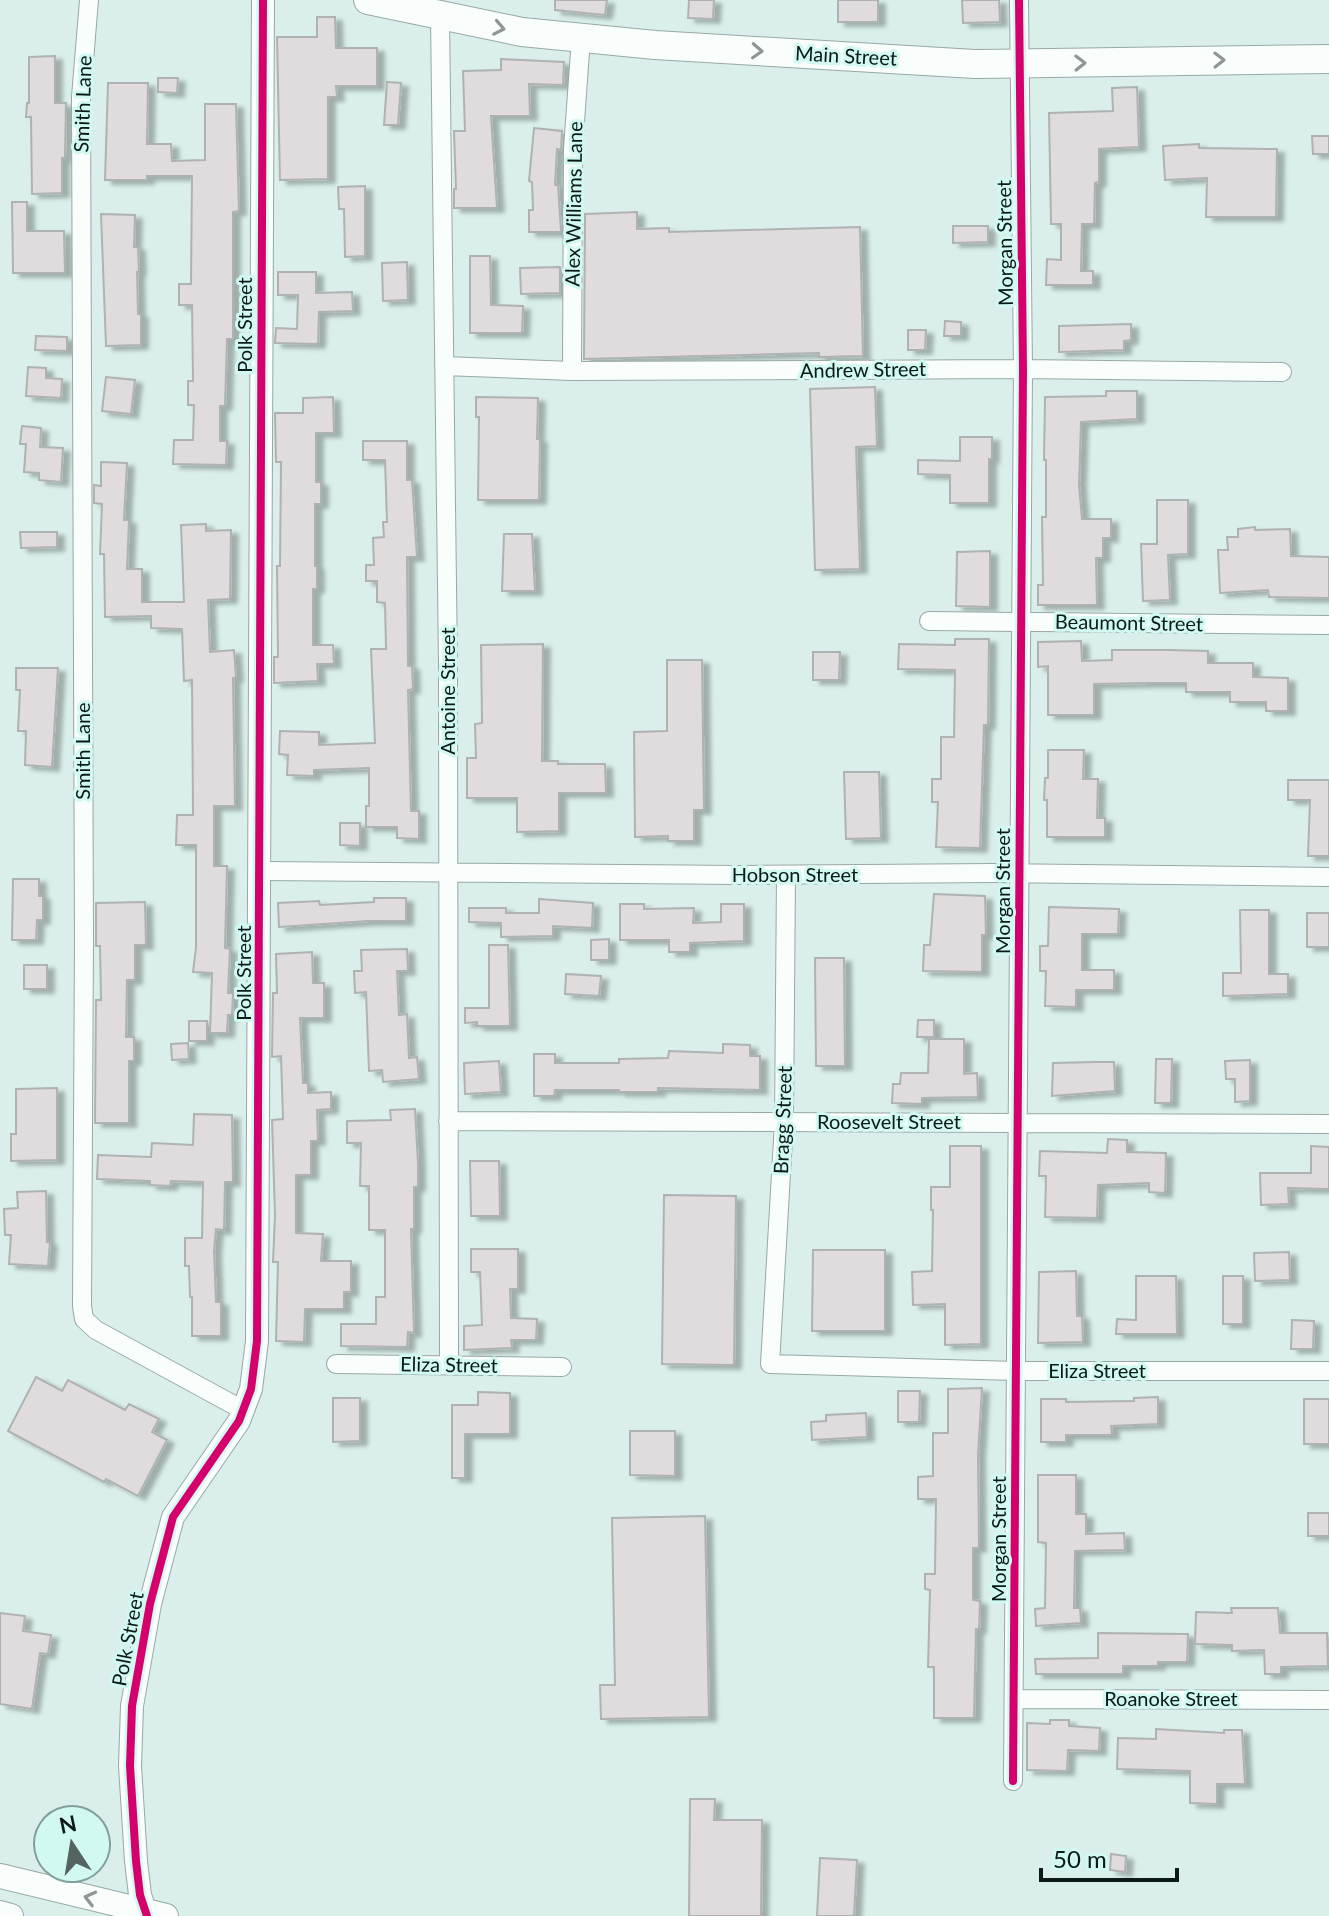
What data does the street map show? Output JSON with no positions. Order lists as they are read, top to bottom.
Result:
{
  "streets": {
    "main road": ["Main Street"],
    "street": [
      "Smith Lane",
      "Alex Williams Lane",
      "Morgan Street",
      "Polk Street",
      "Andrew Street",
      "Beaumont Street",
      "Antoine Street",
      "Hobson Street",
      "Bragg Street",
      "Roosevelt Street",
      "Eliza Street",
      "Roanoke Street"
    ]
  },
  "crossings": [
    ["Main Street", "Alex Williams Lane"],
    ["Main Street", "Morgan Street"],
    ["Main Street", "Antoine Street"],
    ["Smith Lane", "Polk Street"],
    ["Alex Williams Lane", "Andrew Street"],
    ["Morgan Street", "Andrew Street"],
    ["Morgan Street", "Beaumont Street"],
    ["Morgan Street", "Hobson Street"],
    ["Morgan Street", "Roosevelt Street"],
    ["Morgan Street", "Eliza Street"],
    ["Morgan Street", "Roanoke Street"],
    ["Polk Street", "Hobson Street"],
    ["Andrew Street", "Antoine Street"],
    ["Antoine Street", "Hobson Street"],
    ["Antoine Street", "Roosevelt Street"],
    ["Antoine Street", "Eliza Street"],
    ["Hobson Street", "Bragg Street"],
    ["Bragg Street", "Roosevelt Street"],
    ["Bragg Street", "Eliza Street"]
  ],
  "one_way": ["Main Street"],
  "scale_bar": "50 m",
  "north": "top"
}
